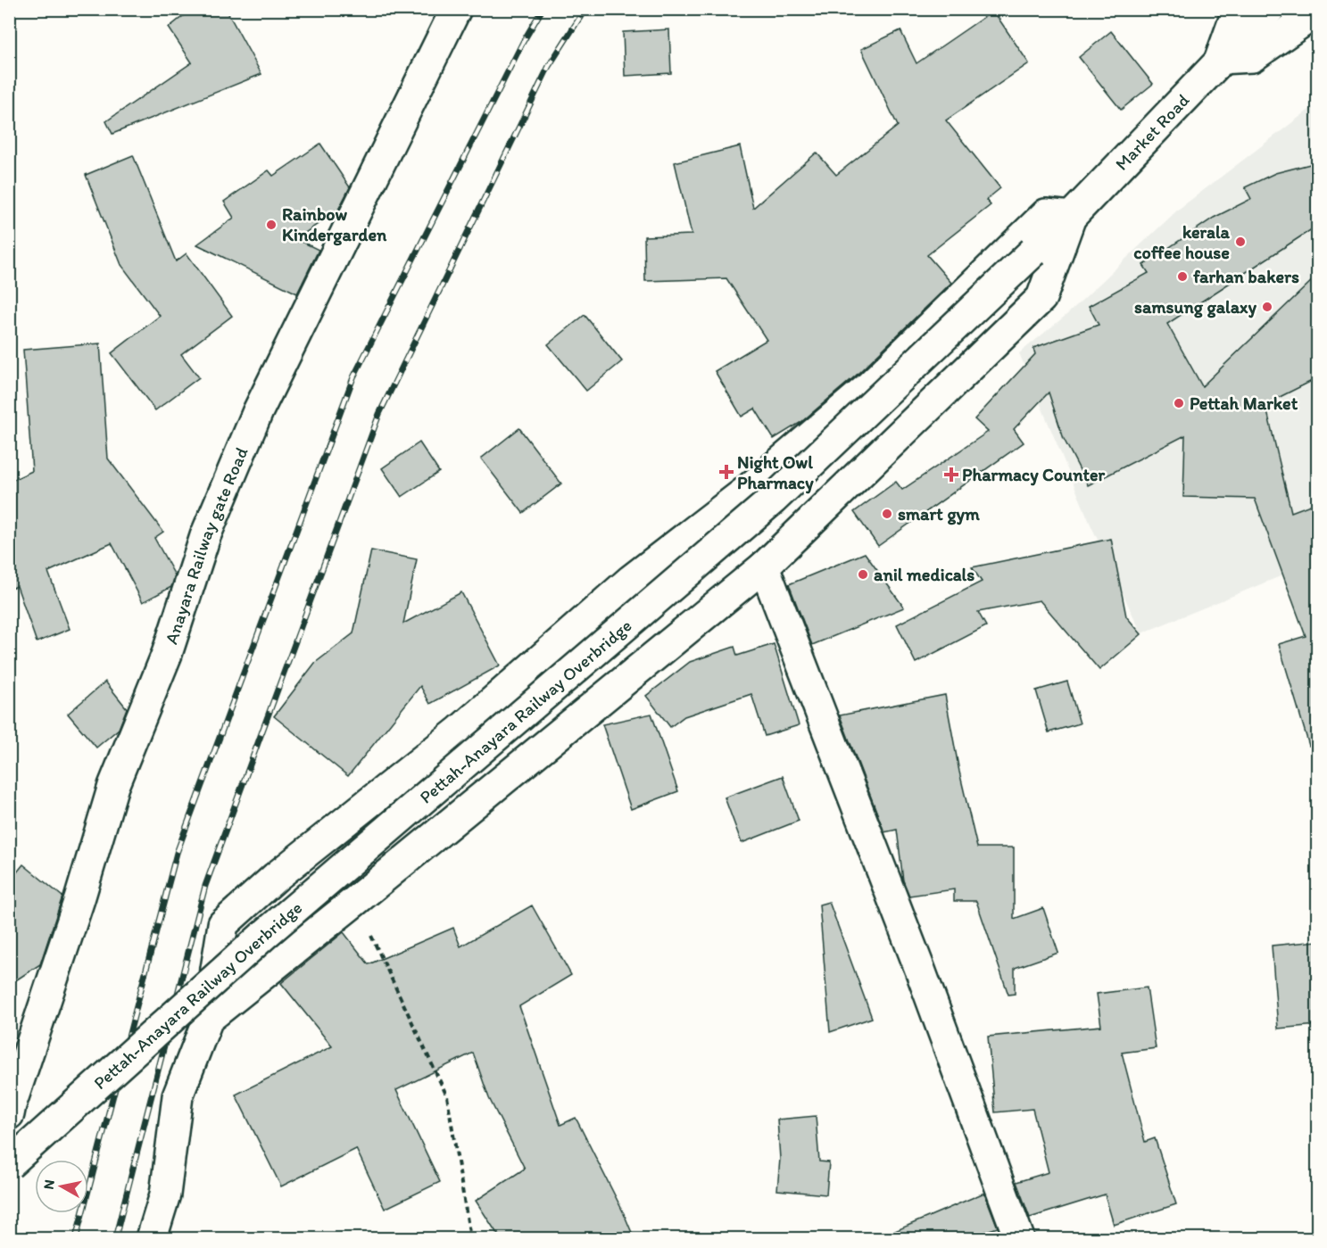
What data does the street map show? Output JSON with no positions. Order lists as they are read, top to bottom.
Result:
{
  "streets": {
    "street": ["Market Road", "Anayara Railway gate Road", "Pettah-Anayara Railway Overbridge"]
  },
  "crossings": [
    ["Market Road", "Pettah-Anayara Railway Overbridge"]
  ],
  "places": {
    "other": [
      "Rainbow Kindergarden",
      "kerala coffee house",
      "farhan bakers",
      "samsung galaxy",
      "Pettah Market",
      "smart gym",
      "anil medicals"
    ],
    "health": ["Night Owl Pharmacy", "Pharmacy Counter"]
  },
  "north": "left"
}
